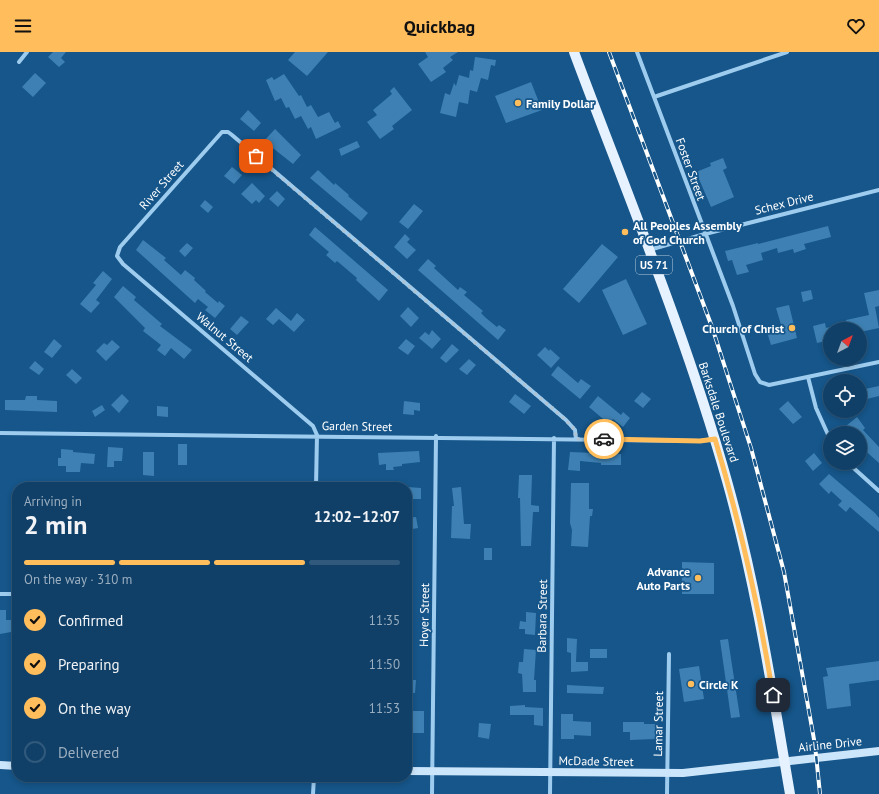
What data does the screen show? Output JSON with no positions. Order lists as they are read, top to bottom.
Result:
{
  "streets": {
    "main road": ["US 71", "Barksdale Boulevard"],
    "street": [
      "Foster Street",
      "River Street",
      "Schex Drive",
      "Walnut Street",
      "Garden Street",
      "Hoyer Street",
      "Barbara Street",
      "Lamar Street",
      "Airline Drive",
      "McDade Street"
    ]
  },
  "crossings": [
    ["Foster Street", "Schex Drive"],
    ["River Street", "Walnut Street"],
    ["River Street", "Garden Street"],
    ["Schex Drive", "Barksdale Boulevard"],
    ["Walnut Street", "Garden Street"],
    ["Barksdale Boulevard", "Garden Street"],
    ["Barksdale Boulevard", "Airline Drive"],
    ["Barksdale Boulevard", "McDade Street"],
    ["Garden Street", "Hoyer Street"],
    ["Garden Street", "Barbara Street"],
    ["Hoyer Street", "McDade Street"],
    ["Barbara Street", "McDade Street"],
    ["Lamar Street", "McDade Street"],
    ["Airline Drive", "McDade Street"]
  ],
  "places": [
    "Family Dollar",
    "All Peoples Assembly of God Church",
    "Church of Christ",
    "Advance Auto Parts",
    "Circle K"
  ],
  "north": "top right",
  "page": {
    "header": "Quickbag",
    "heading": ["2 min", "Arriving in", "12:02–12:07"],
    "bar": "On the way · 310 m",
    "list": [
      ["Confirmed", "11:35"],
      ["Preparing", "11:50"],
      ["On the way", "11:53"],
      "Delivered"
    ]
  }
}
